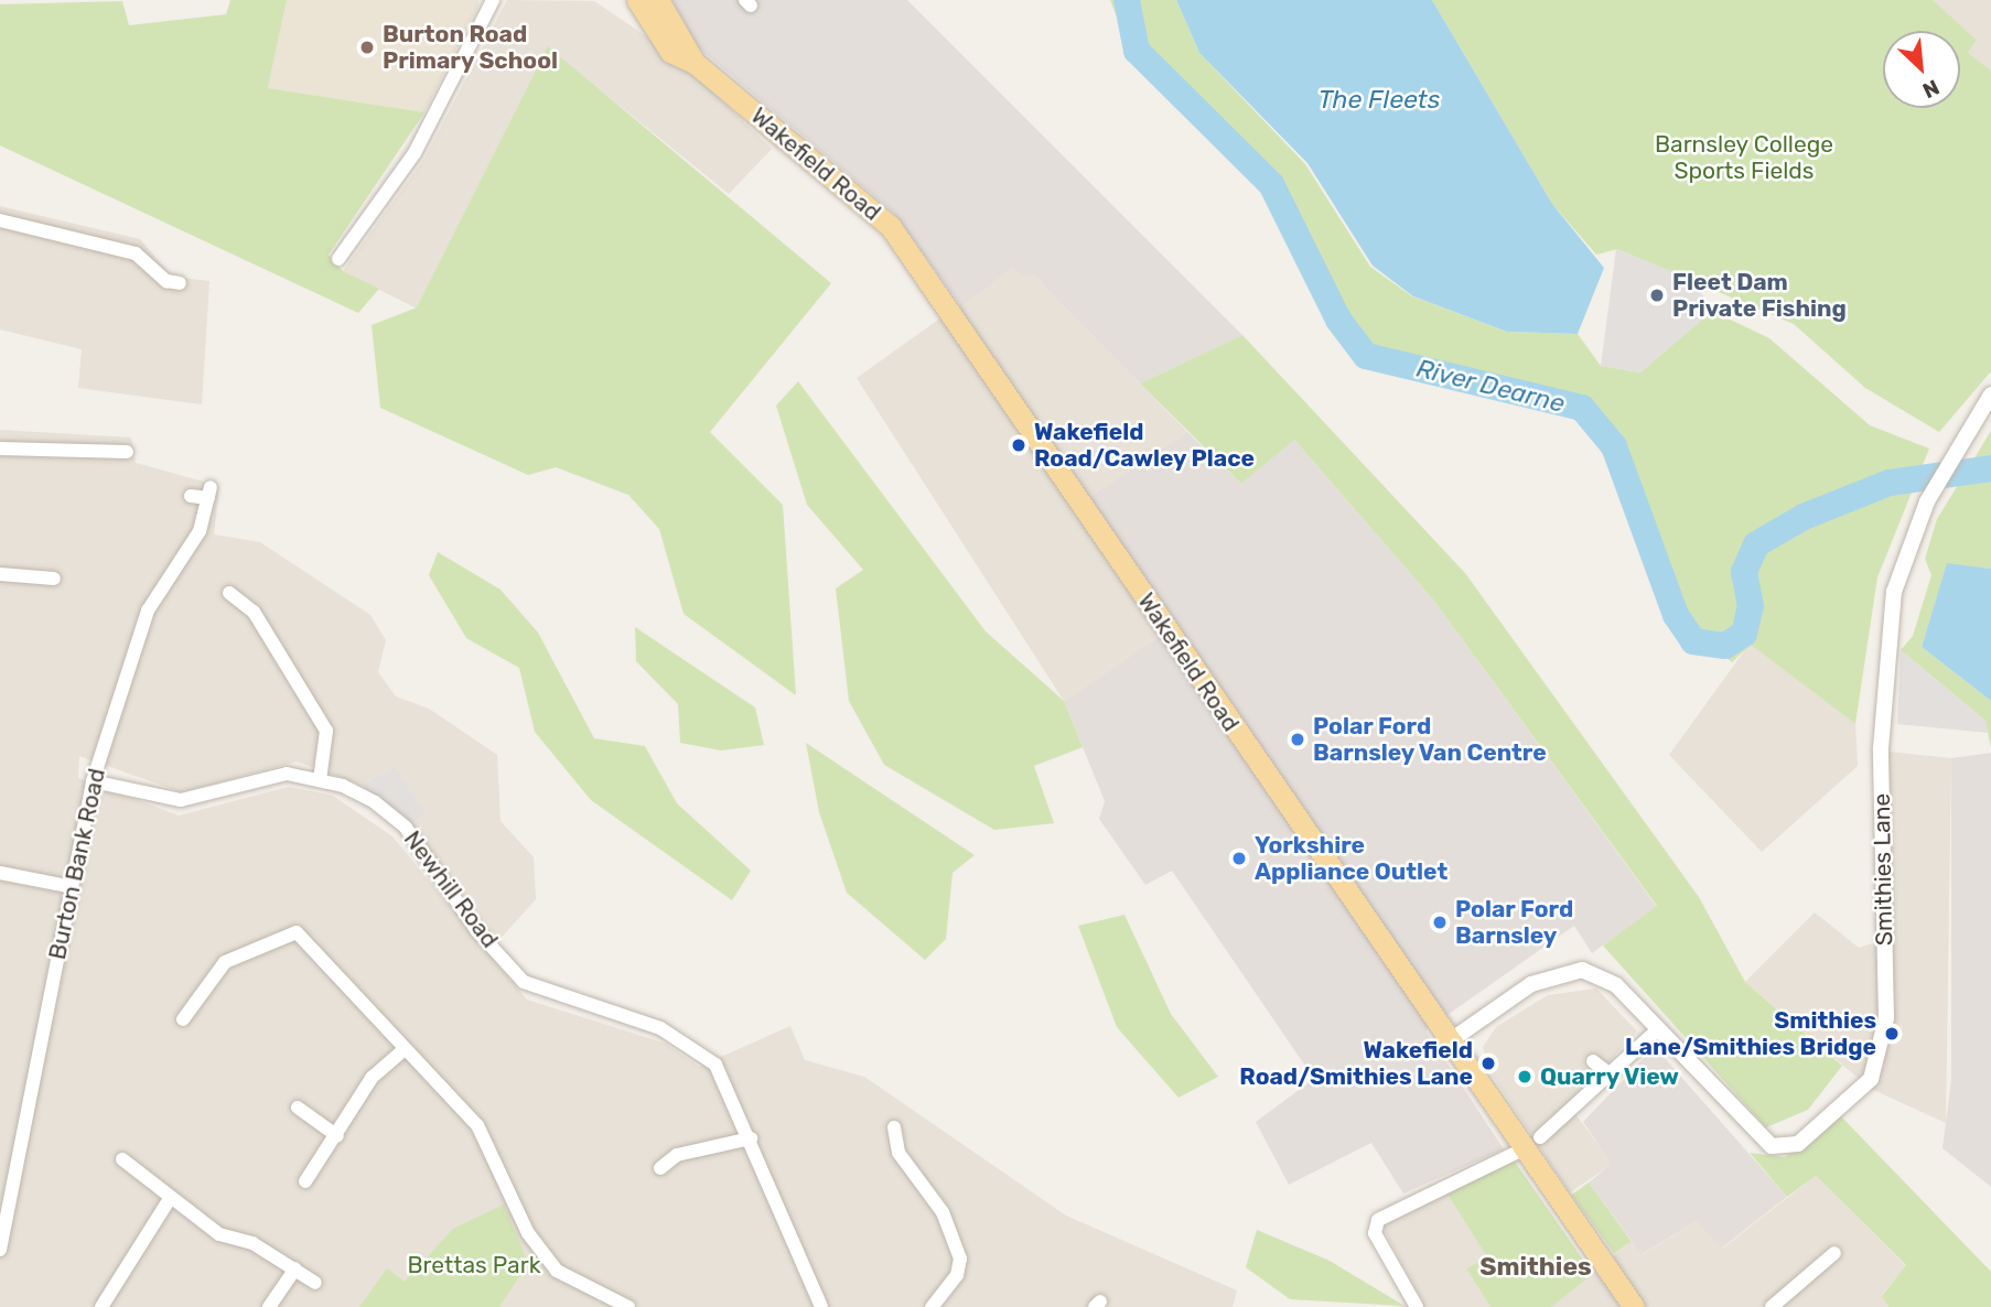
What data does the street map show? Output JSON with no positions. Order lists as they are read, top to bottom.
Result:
{
  "streets": {
    "main road": ["Wakefield Road"],
    "street": ["Burton Bank Road", "Smithies Lane", "Newhill Road"]
  },
  "crossings": [
    ["Wakefield Road", "Smithies Lane"],
    ["Burton Bank Road", "Newhill Road"]
  ],
  "districts": ["Smithies"],
  "water": ["The Fleets", "River Dearne"],
  "parks": ["Barnsley College Sports Fields", "Brettas Park"],
  "places": [
    "Burton Road Primary School",
    "Fleet Dam Private Fishing",
    "Wakefield Road/Cawley Place",
    "Polar Ford Barnsley Van Centre",
    "Yorkshire Appliance Outlet",
    "Polar Ford Barnsley",
    "Smithies Lane/Smithies Bridge",
    "Wakefield Road/Smithies Lane",
    "Quarry View"
  ],
  "north": "bottom right"
}
